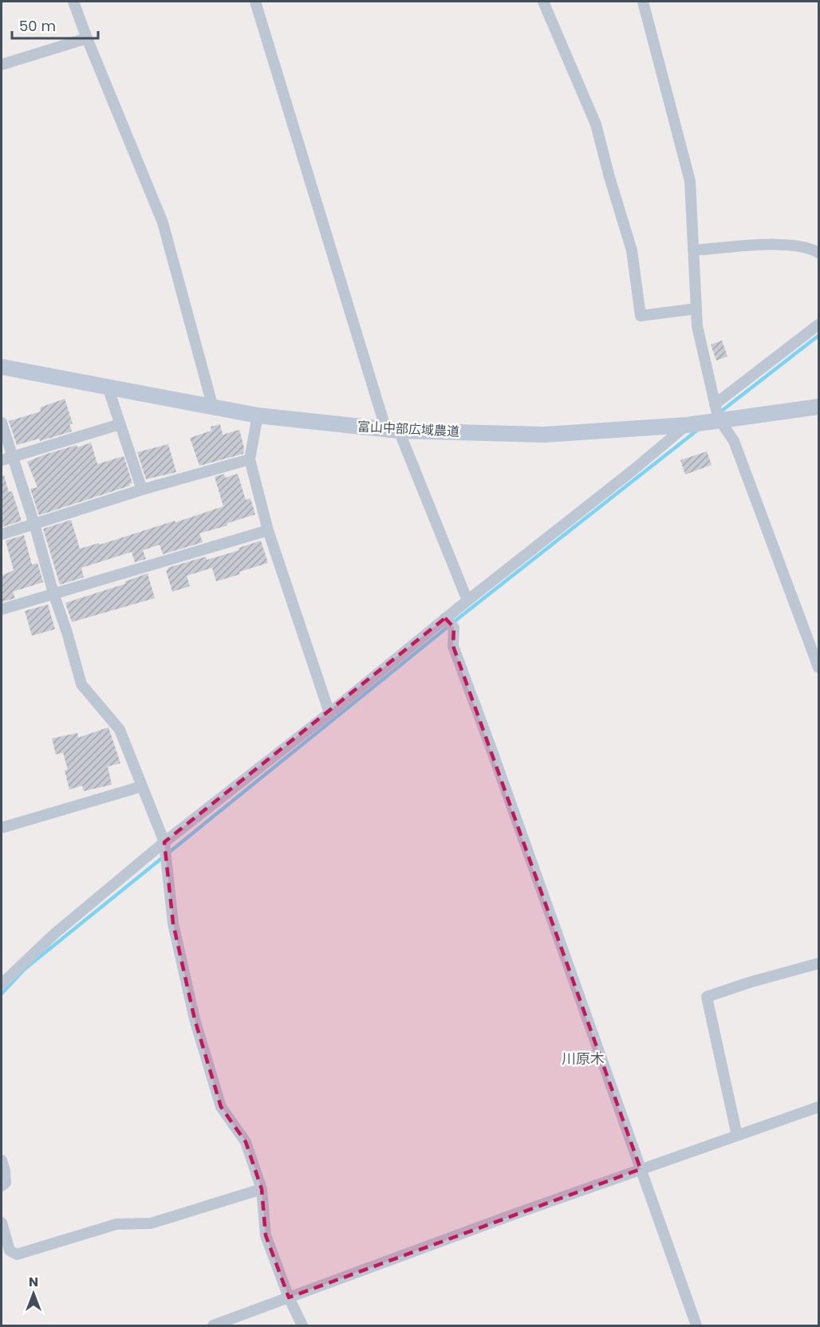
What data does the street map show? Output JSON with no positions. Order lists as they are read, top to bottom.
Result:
{
  "streets": {
    "street": ["富山中部広域農道"]
  },
  "districts": ["川原木"],
  "scale_bar": "50 m",
  "north": "top"
}
